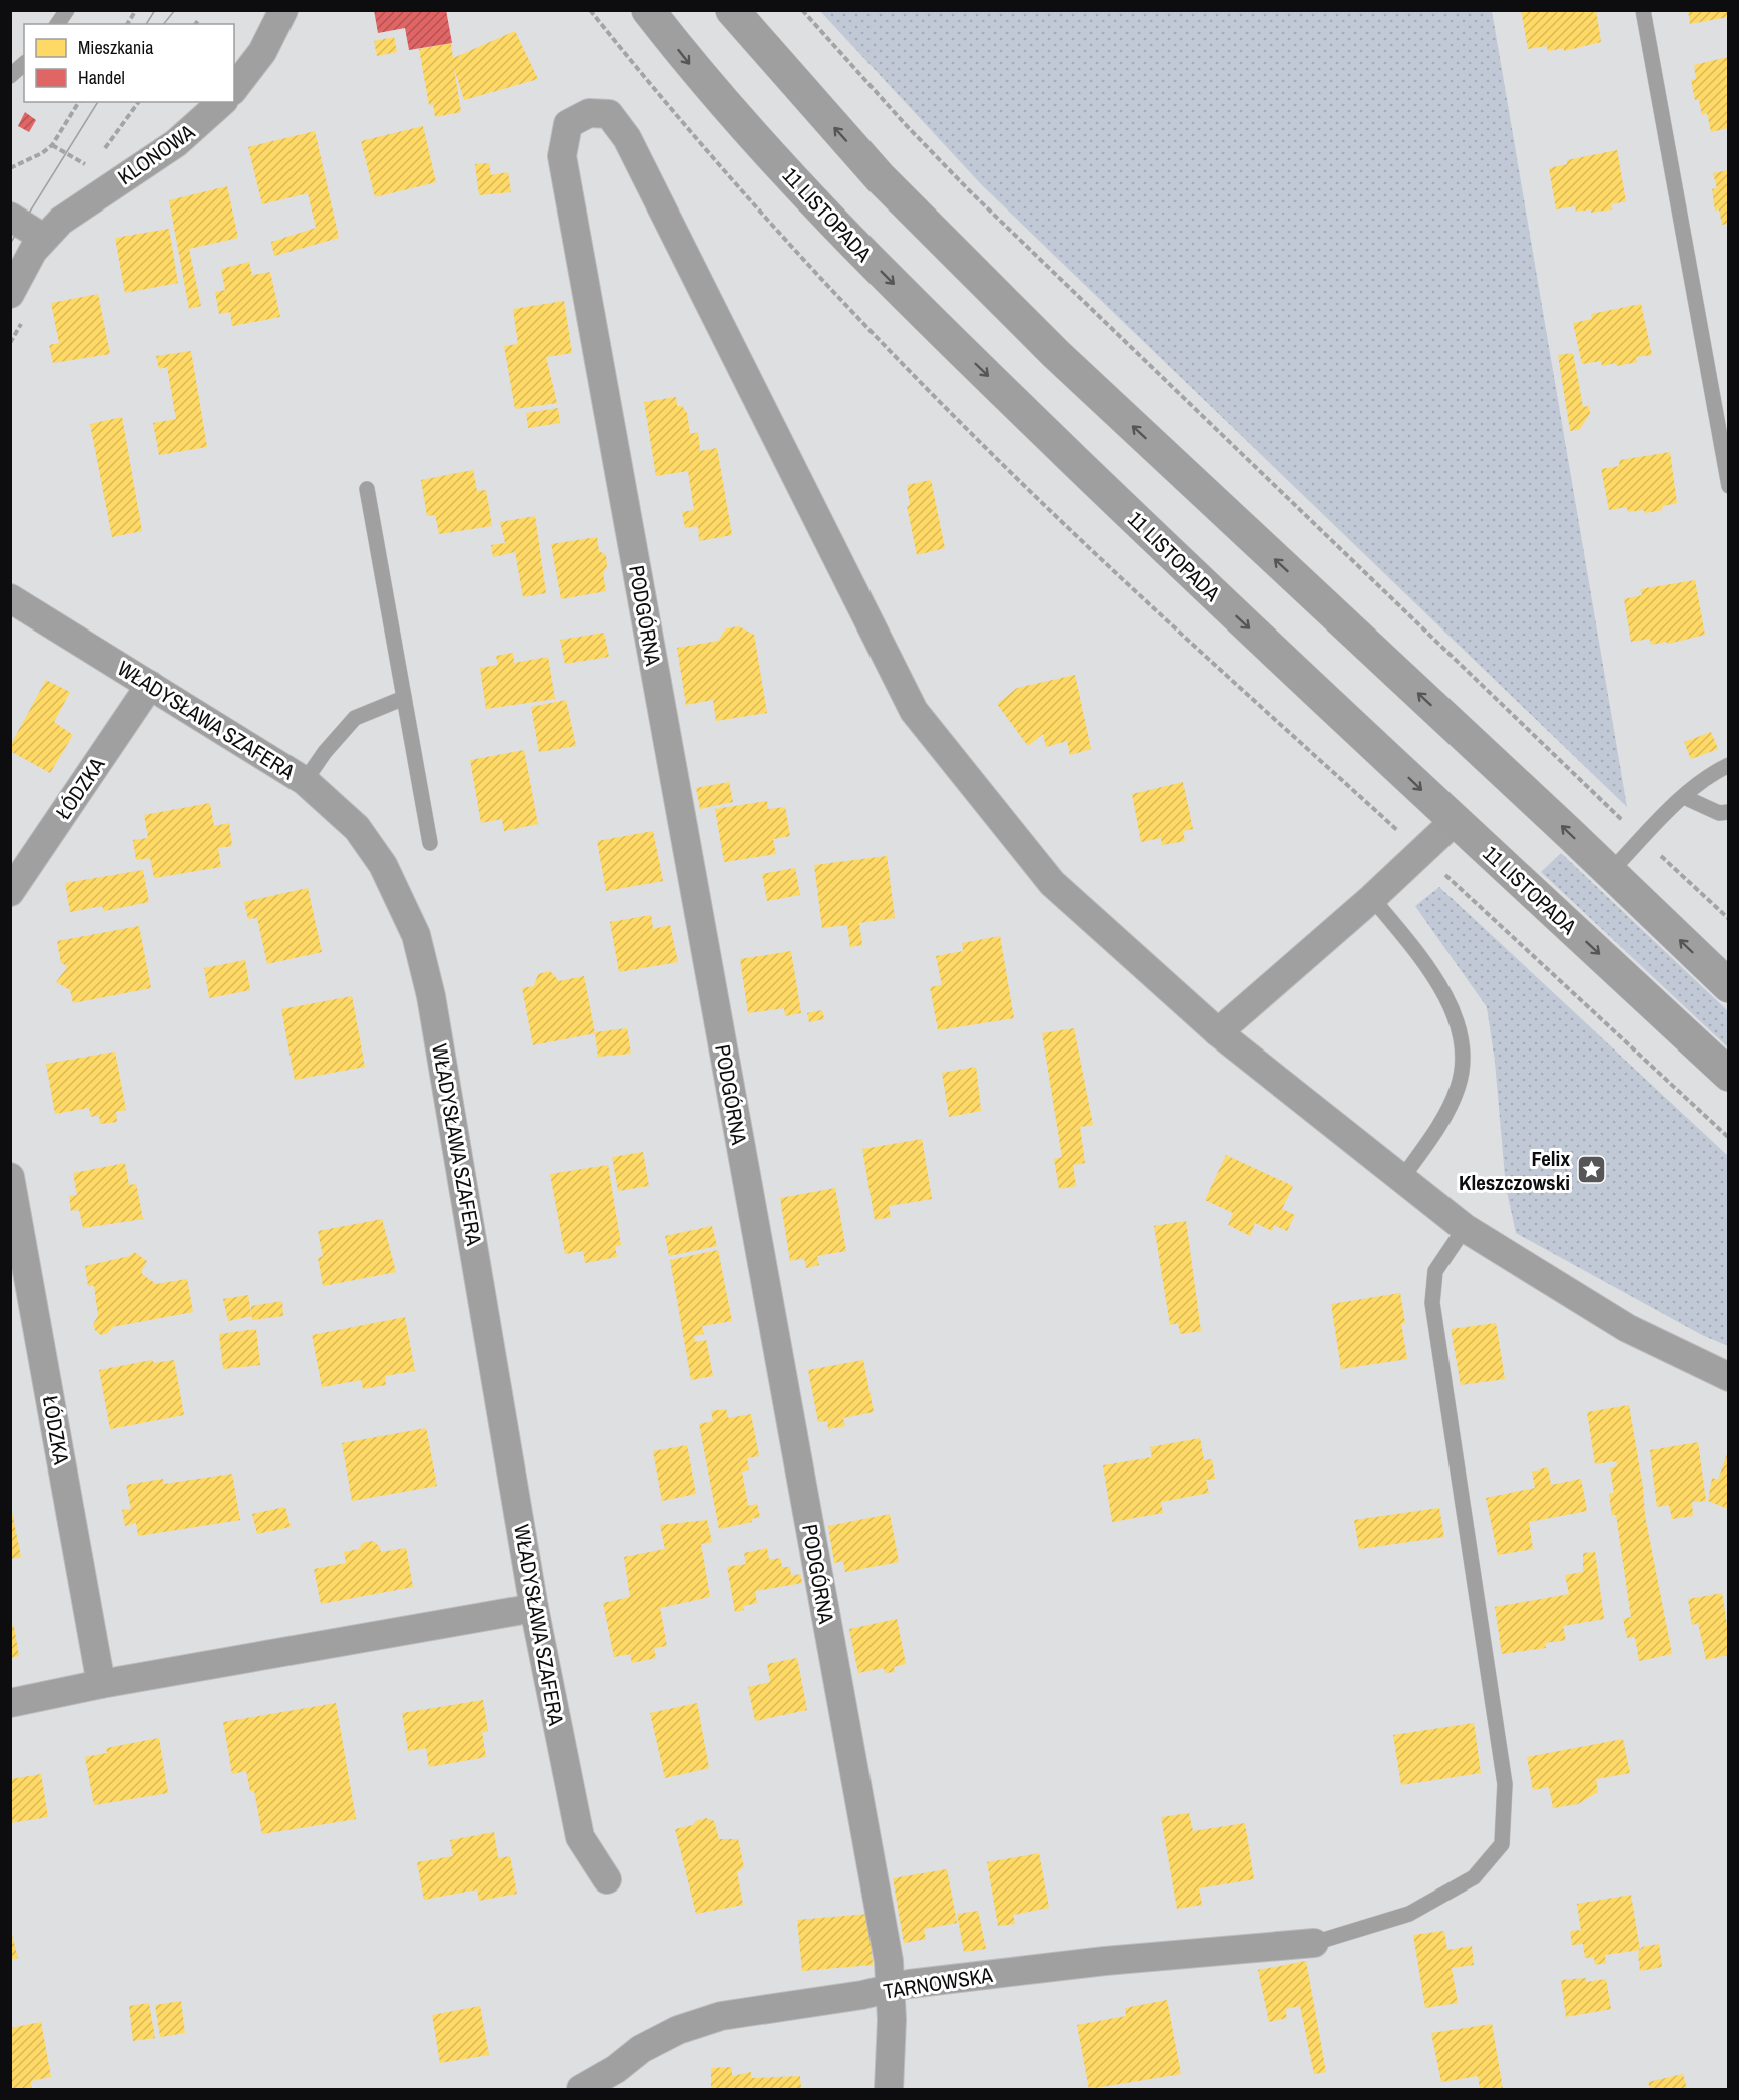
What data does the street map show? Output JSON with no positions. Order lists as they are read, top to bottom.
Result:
{
  "streets": {
    "main road": ["11 LISTOPADA"],
    "street": [
      "KLONOWA",
      "PODGÓRNA",
      "WŁADYSŁAWA SZAFERA",
      "ŁÓDZKA",
      "TARNOWSKA"
    ]
  },
  "crossings": [
    ["PODGÓRNA", "TARNOWSKA"],
    ["WŁADYSŁAWA SZAFERA", "ŁÓDZKA"]
  ],
  "places": {
    "place": ["Felix Kleszczowski"]
  },
  "legend": ["Mieszkania", "Handel"]
}
